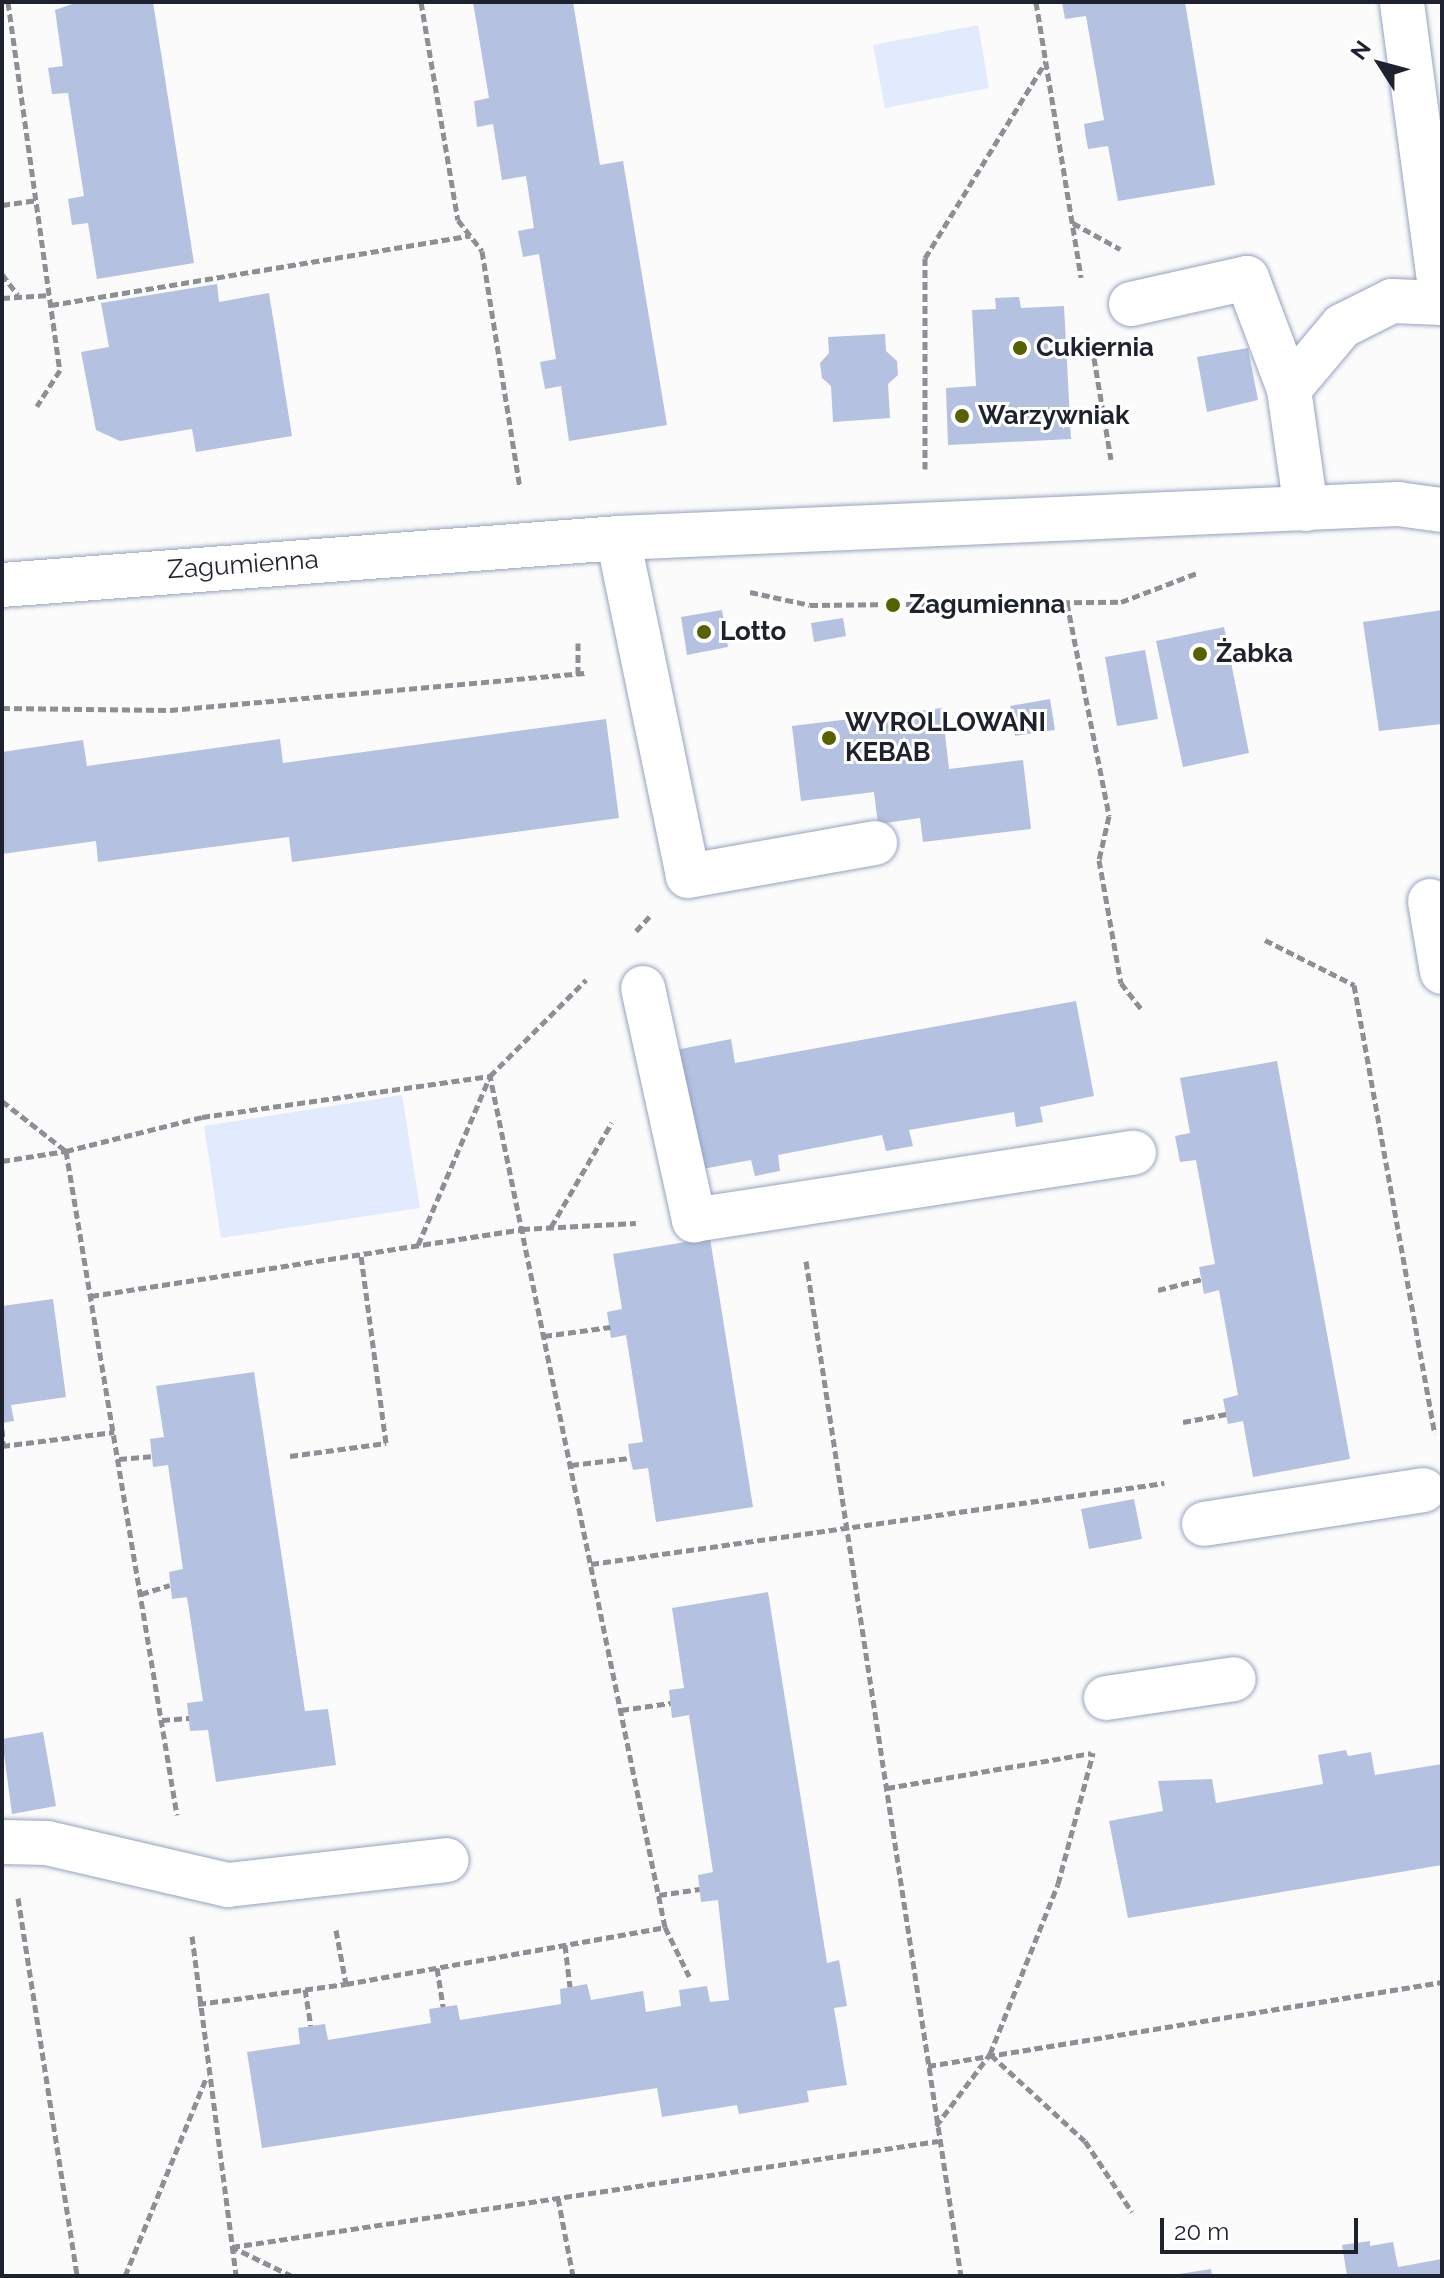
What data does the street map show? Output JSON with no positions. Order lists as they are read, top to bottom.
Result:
{
  "streets": {
    "street": ["Zagumienna"]
  },
  "places": [
    "Cukiernia",
    "Warzywniak",
    "Zagumienna",
    "Lotto",
    "Żabka",
    "WYROLLOWANI KEBAB"
  ],
  "scale_bar": "20 m",
  "north": "top left"
}
